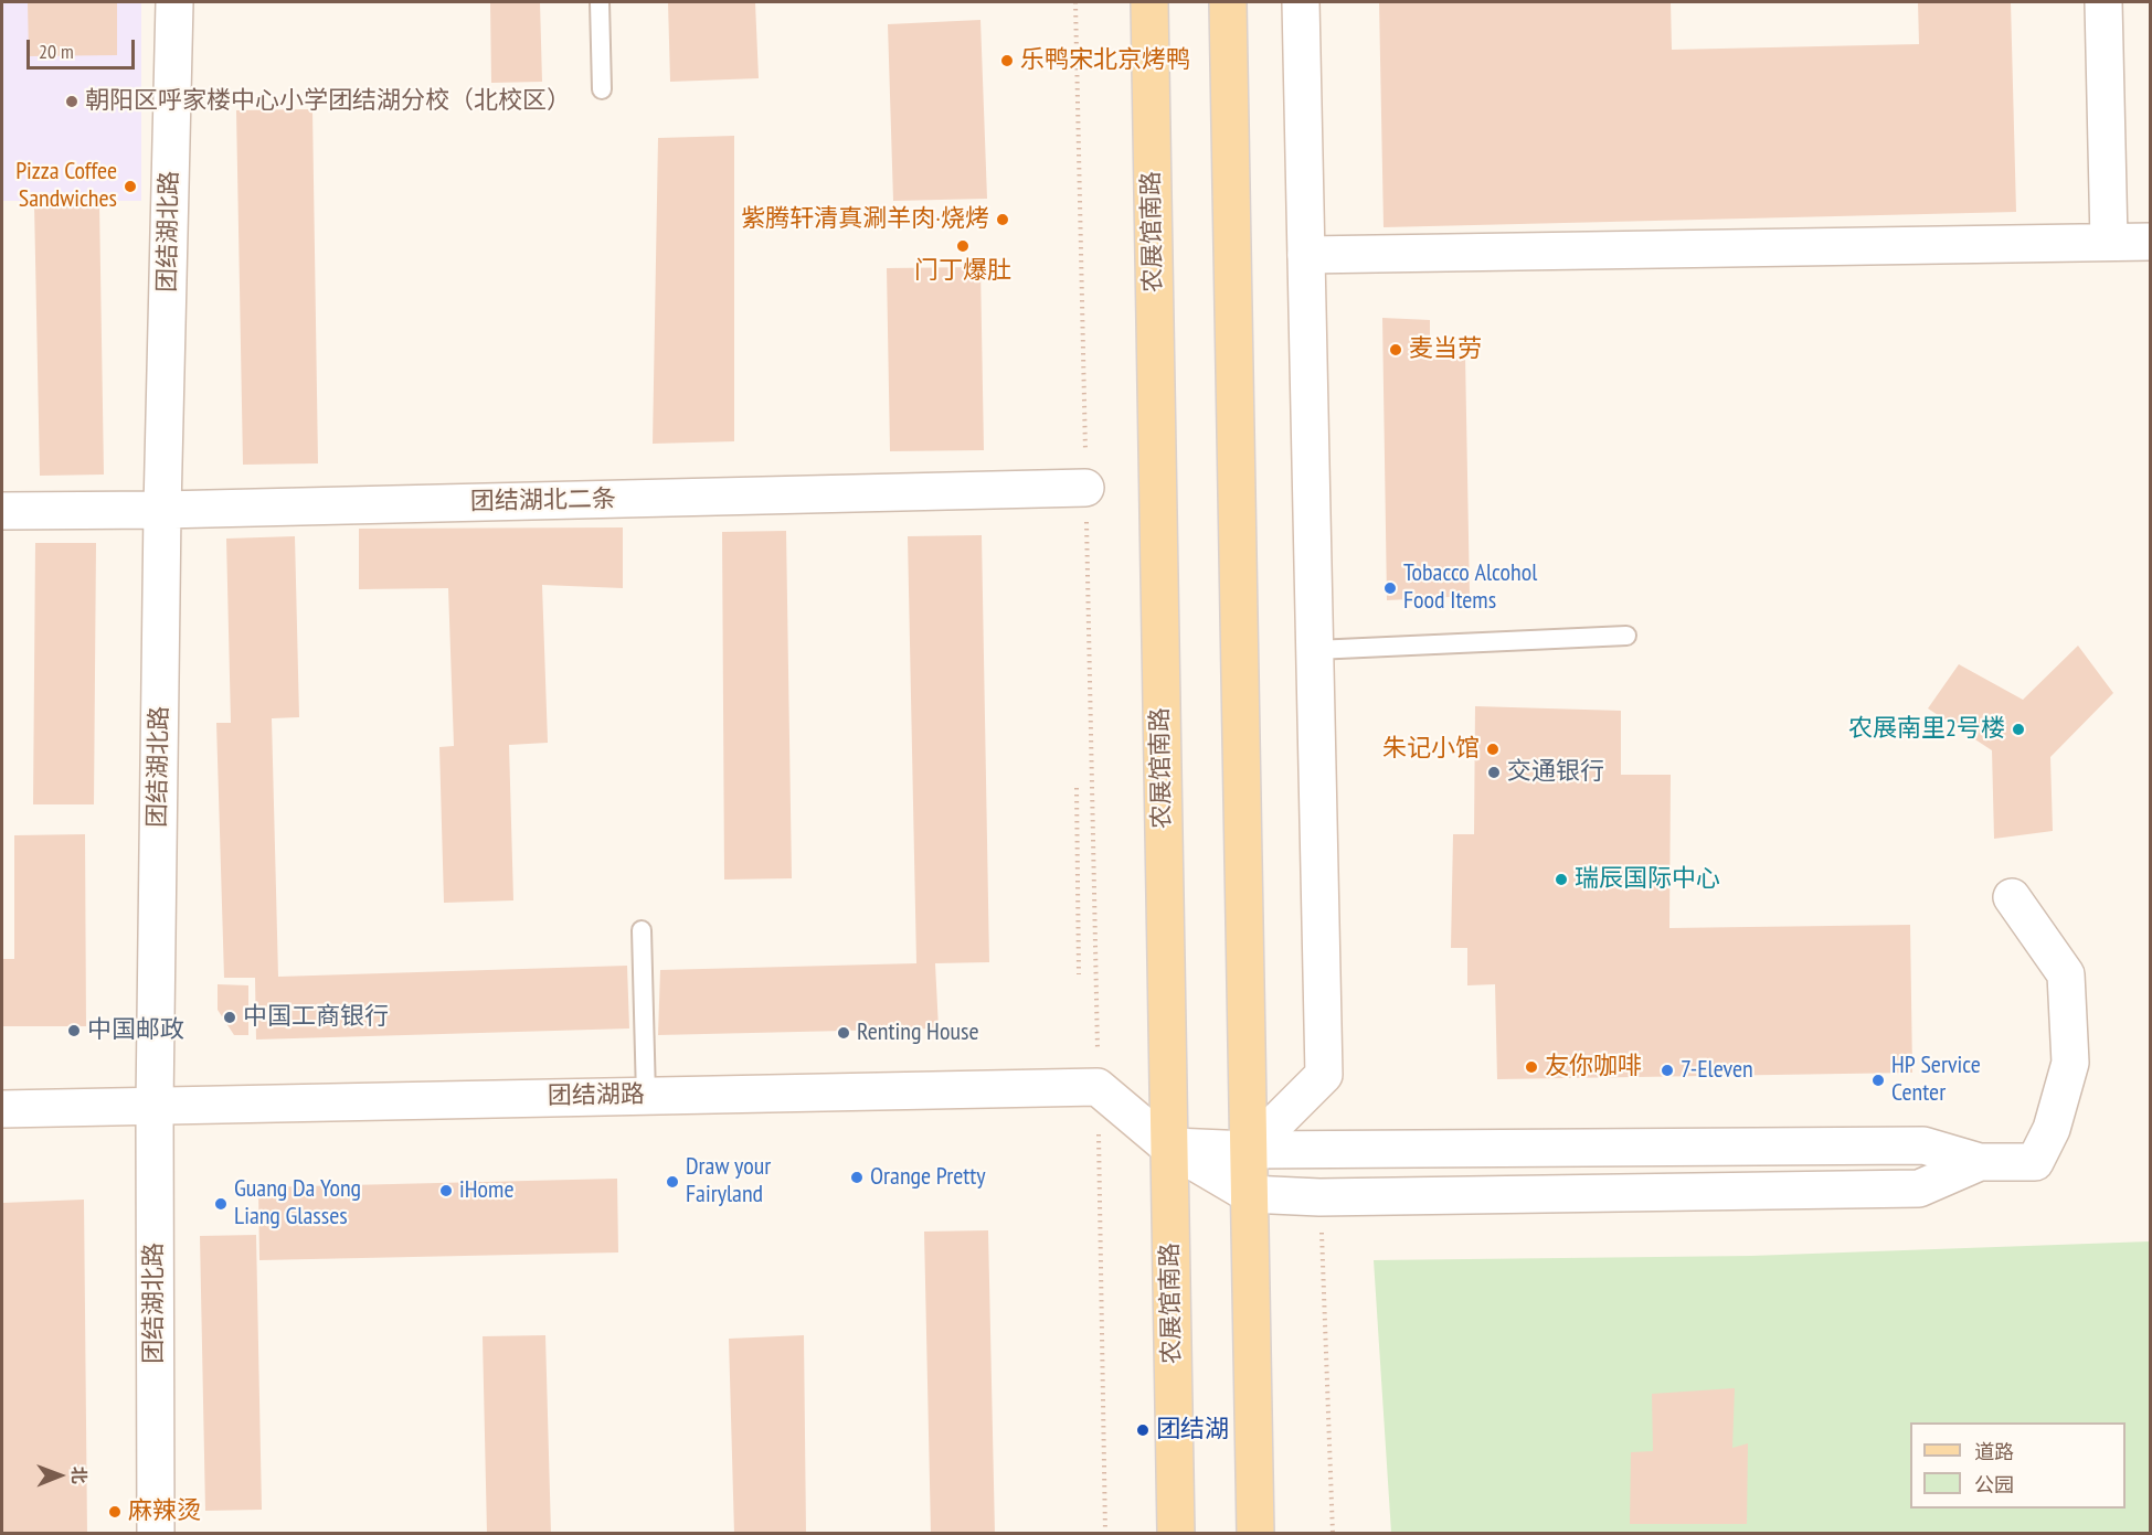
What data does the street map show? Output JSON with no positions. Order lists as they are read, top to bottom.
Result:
{
  "streets": {
    "main road": ["农展馆南路"],
    "street": ["团结湖北路", "团结湖北二条", "团结湖路"]
  },
  "crossings": [
    ["团结湖北路", "团结湖北二条"],
    ["团结湖北路", "团结湖路"]
  ],
  "places": [
    "乐鸭宋北京烤鸭",
    "朝阳区呼家楼中心小学团结湖分校（北校区）",
    "Pizza Coffee Sandwiches",
    "紫腾轩清真涮羊肉·烧烤",
    "门丁爆肚",
    "麦当劳",
    "Tobacco Alcohol Food Items",
    "农展南里2号楼",
    "朱记小馆",
    "交通银行",
    "瑞辰国际中心",
    "中国工商银行",
    "中国邮政",
    "Renting House",
    "友你咖啡",
    "7-Eleven",
    "HP Service Center",
    "Orange Pretty",
    "Draw your Fairyland",
    "iHome",
    "Guang Da Yong Liang Glasses",
    "团结湖",
    "麻辣烫"
  ],
  "legend": ["道路", "公园"],
  "scale_bar": "20 m",
  "north": "right"
}
